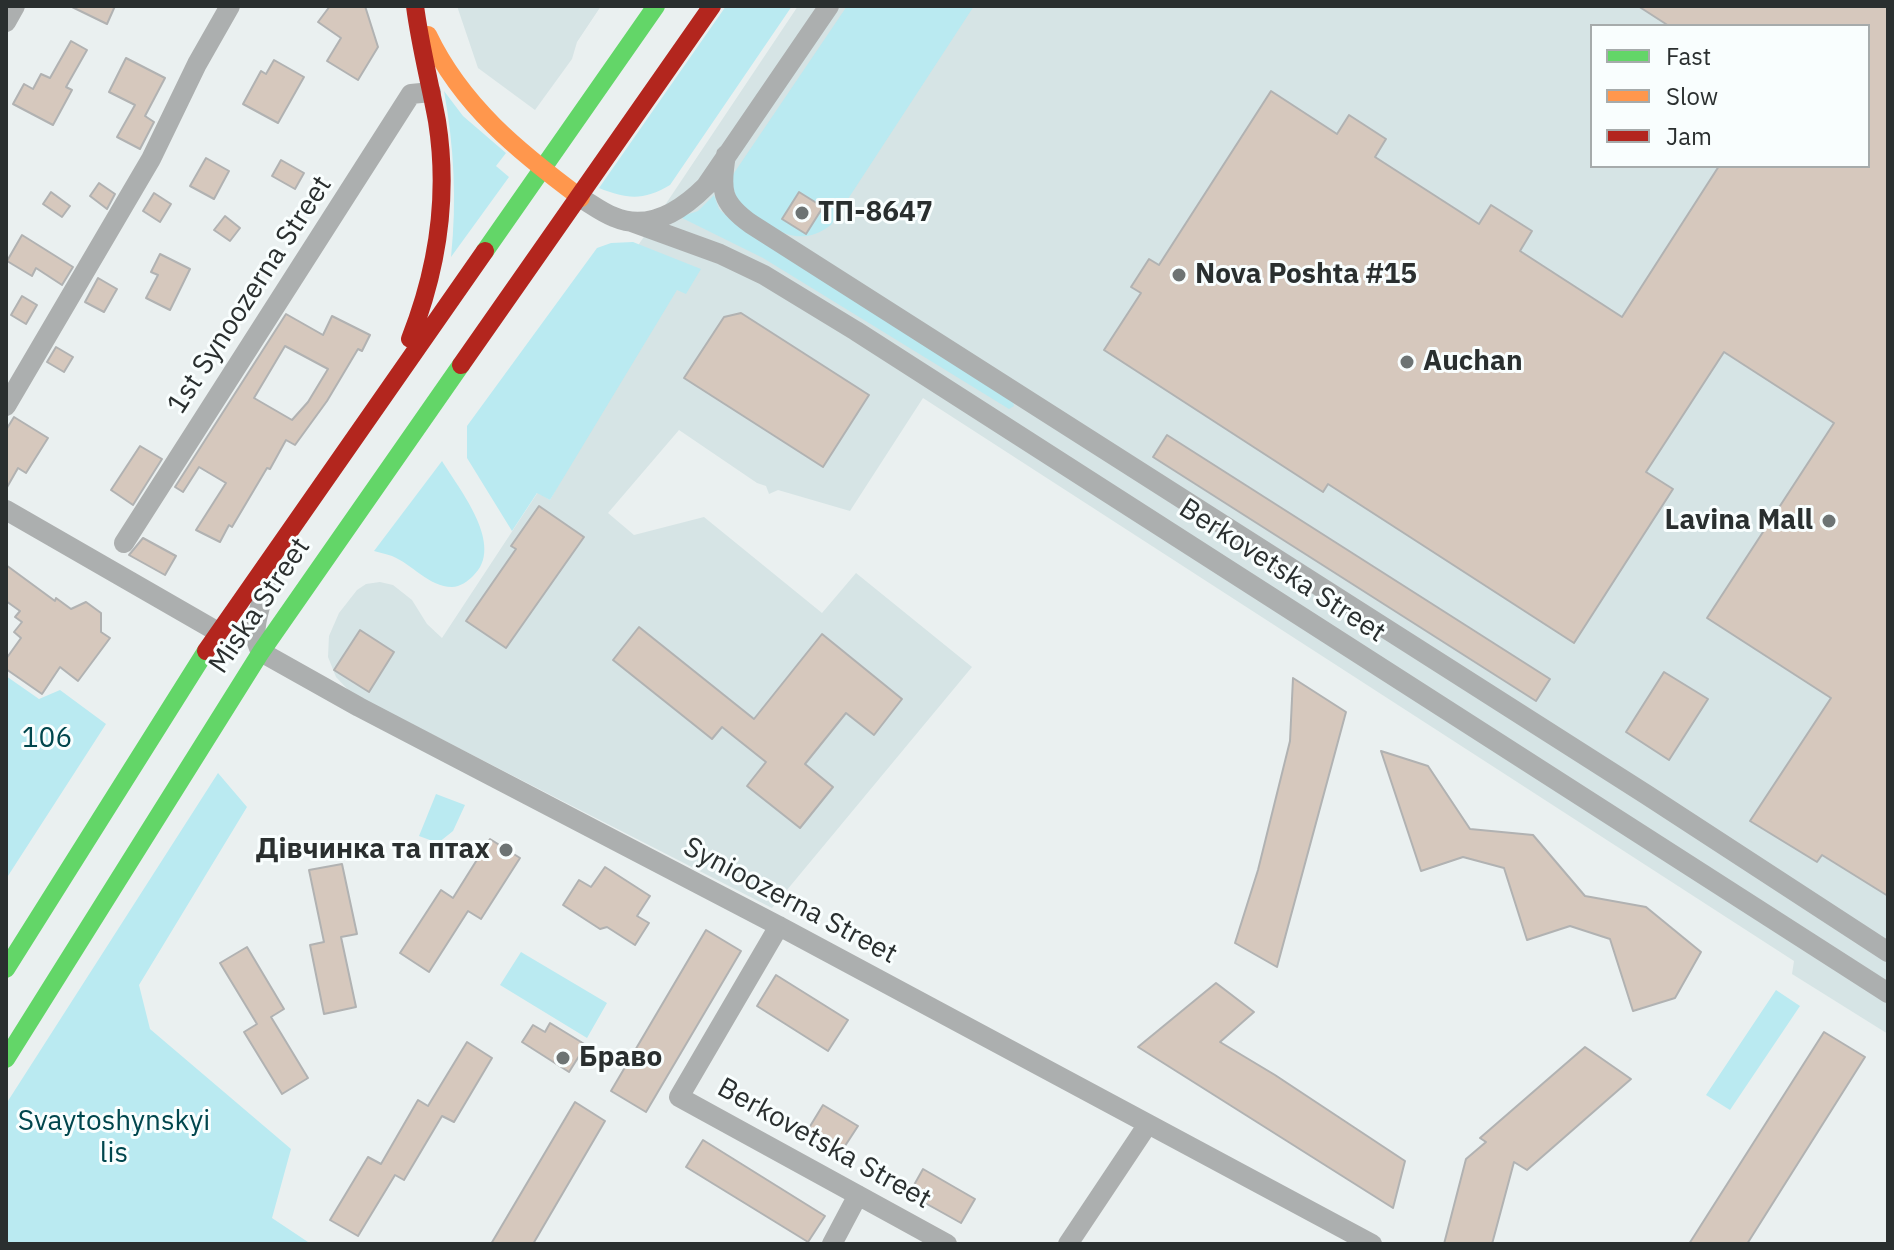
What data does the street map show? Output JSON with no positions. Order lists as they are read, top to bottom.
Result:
{
  "streets": {
    "main road": ["Miska Street"],
    "street": ["1st Synoozerna Street", "Berkovetska Street", "Synioozerna Street"]
  },
  "crossings": [
    ["Berkovetska Street", "Miska Street"],
    ["Berkovetska Street", "Synioozerna Street"],
    ["Miska Street", "Synioozerna Street"]
  ],
  "parks": ["106", "Svaytoshynskyi lis"],
  "places": [
    "ТП-8647",
    "Nova Poshta #15",
    "Auchan",
    "Lavina Mall",
    "Дівчинка та птах",
    "Браво"
  ],
  "legend": ["Fast", "Slow", "Jam"]
}
